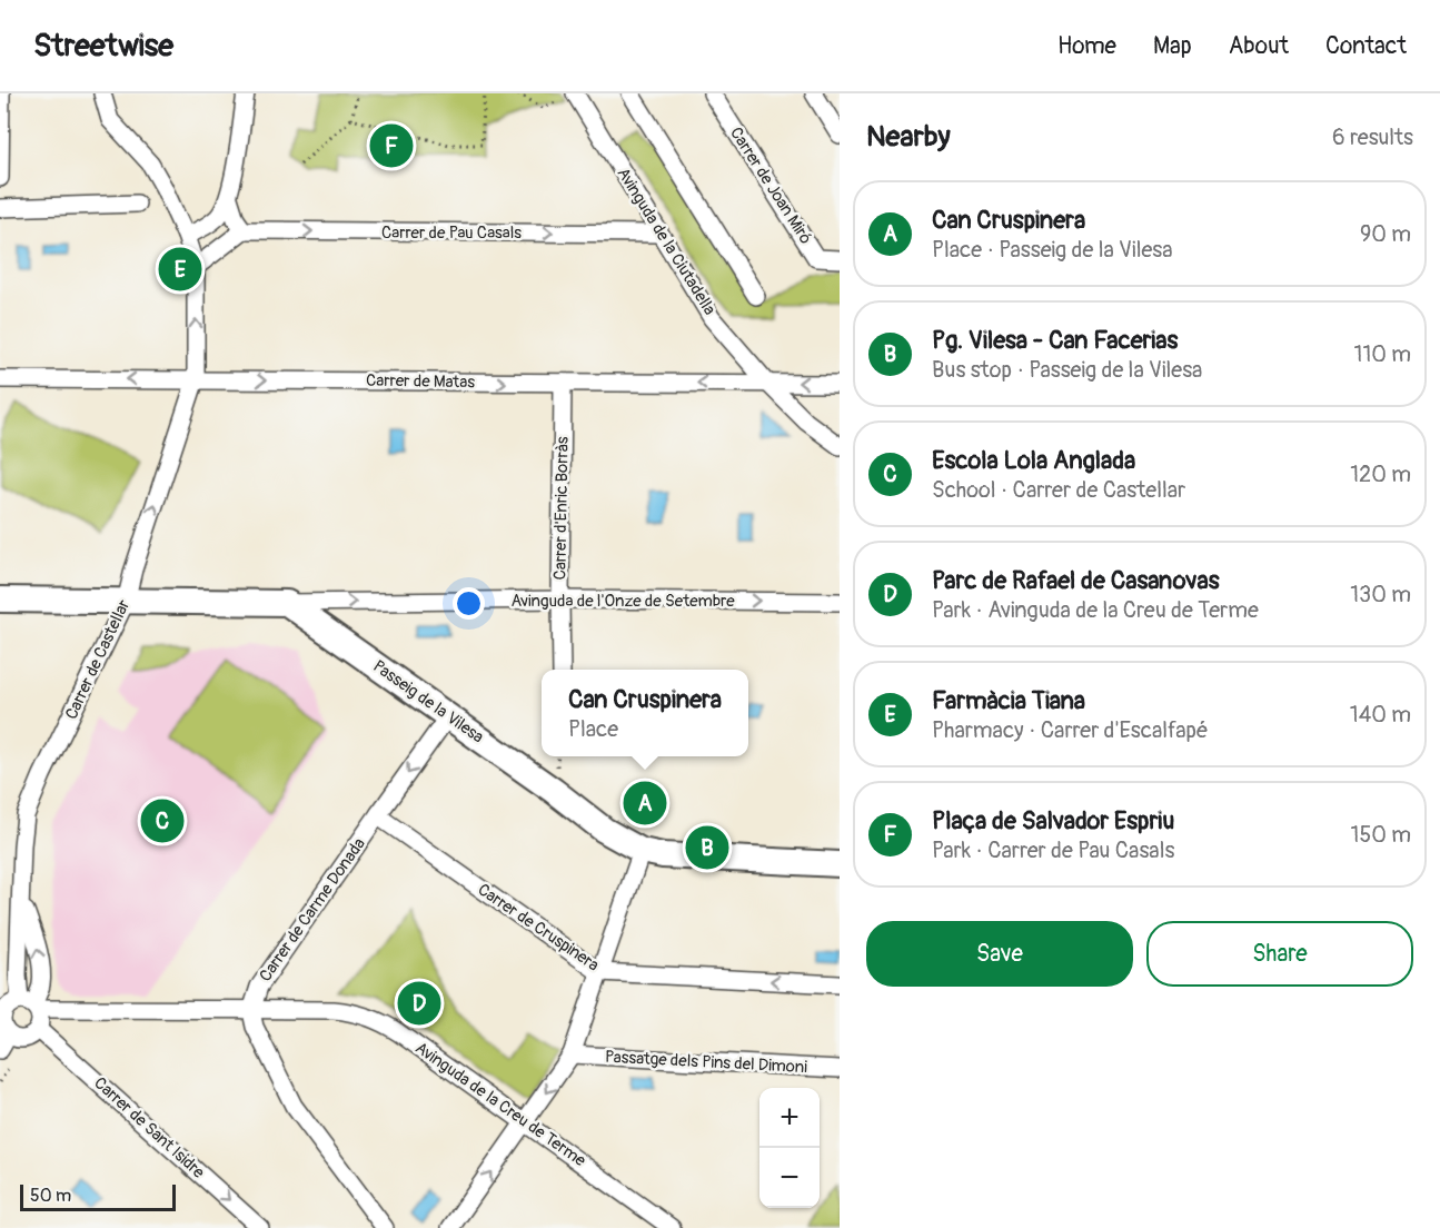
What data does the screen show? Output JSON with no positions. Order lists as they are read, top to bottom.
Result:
{
  "streets": {
    "street": [
      "Carrer de Joan Miró",
      "Carrer de Pau Casals",
      "Avinguda de la Ciutadella",
      "Carrer de Matas",
      "Carrer d'Enric Borràs",
      "Avinguda de l'Onze de Setembre",
      "Carrer de Castellar",
      "Passeig de la Vilesa",
      "Carrer de Carme Donada",
      "Carrer de Cruspinera",
      "Passatge dels Pins del Dimoni",
      "Avinguda de la Creu de Terme",
      "Carrer de Sant Isidre"
    ]
  },
  "crossings": [
    ["Carrer de Pau Casals", "Avinguda de la Ciutadella"],
    ["Carrer de Pau Casals", "Carrer de Castellar"],
    ["Avinguda de la Ciutadella", "Carrer de Matas"],
    ["Carrer de Matas", "Carrer d'Enric Borràs"],
    ["Carrer de Matas", "Carrer de Castellar"],
    ["Carrer d'Enric Borràs", "Avinguda de l'Onze de Setembre"],
    ["Avinguda de l'Onze de Setembre", "Passeig de la Vilesa"],
    ["Carrer de Castellar", "Avinguda de la Creu de Terme"],
    ["Carrer de Castellar", "Carrer de Sant Isidre"],
    ["Carrer de Carme Donada", "Carrer de Cruspinera"],
    ["Carrer de Carme Donada", "Avinguda de la Creu de Terme"],
    ["Avinguda de la Creu de Terme", "Carrer de Sant Isidre"]
  ],
  "one_way": [
    "Carrer de Pau Casals",
    "Avinguda de l'Onze de Setembre",
    "Carrer de Castellar",
    "Carrer de Cruspinera"
  ],
  "scale_bar": "50 m",
  "page": {
    "header": "Streetwise",
    "nav": [
      "Home",
      "Map",
      "About",
      "Contact"
    ],
    "heading": ["Nearby", "6 results"],
    "pins": [
      "F",
      "E",
      "A",
      "C",
      "B",
      "D"
    ],
    "list": [
      {
        "mark": "A",
        "name": "Can Cruspinera",
        "note": "Place · Passeig de la Vilesa",
        "value": "90 m"
      },
      {
        "mark": "B",
        "name": "Pg. Vilesa - Can Facerias",
        "note": "Bus stop · Passeig de la Vilesa",
        "value": "110 m"
      },
      {
        "mark": "C",
        "name": "Escola Lola Anglada",
        "note": "School · Carrer de Castellar",
        "value": "120 m"
      },
      {
        "mark": "D",
        "name": "Parc de Rafael de Casanovas",
        "note": "Park · Avinguda de la Creu de Terme",
        "value": "130 m"
      },
      {
        "mark": "E",
        "name": "Farmàcia Tiana",
        "note": "Pharmacy · Carrer d'Escalfapé",
        "value": "140 m"
      },
      {
        "mark": "F",
        "name": "Plaça de Salvador Espriu",
        "note": "Park · Carrer de Pau Casals",
        "value": "150 m"
      }
    ],
    "popup": ["Can Cruspinera", "Place"],
    "buttons": ["Save", "Share"],
    "map_buttons": ["+", "−"],
    "scale": "50 m"
  }
}
